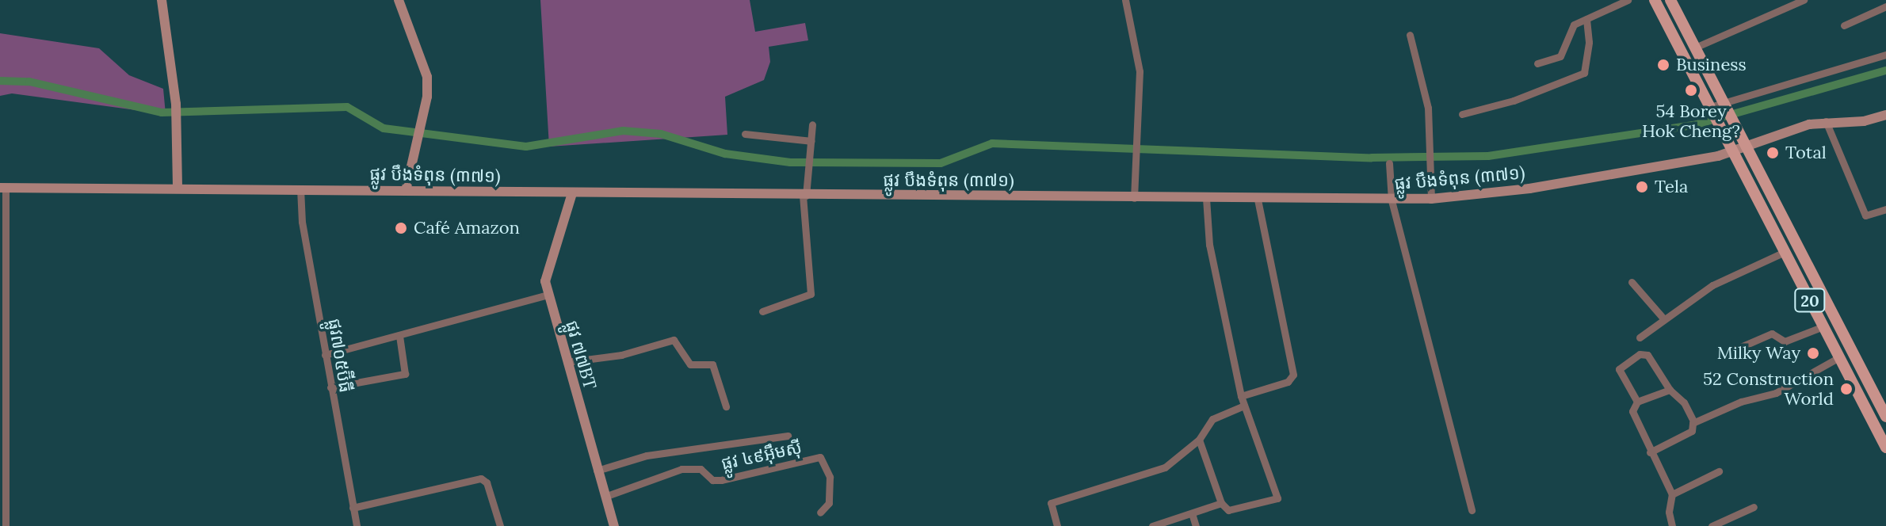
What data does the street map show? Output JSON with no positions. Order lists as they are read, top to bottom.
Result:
{
  "streets": {
    "main road": ["ផ្លូវ បឹងទំពុន (៣៧១)", "20", "ផ្លូវ ៧៧BT"],
    "street": ["ផ្លូវ៧០៥ប៊ីធី", "ផ្លូវ ៤៩អ៊ឹមស៊ី"]
  },
  "crossings": [
    ["ផ្លូវ បឹងទំពុន (៣៧១)", "20"],
    ["ផ្លូវ បឹងទំពុន (៣៧១)", "ផ្លូវ ៧៧BT"],
    ["ផ្លូវ បឹងទំពុន (៣៧១)", "ផ្លូវ៧០៥ប៊ីធី"],
    ["ផ្លូវ ៧៧BT", "ផ្លូវ ៤៩អ៊ឹមស៊ី"]
  ],
  "places": [
    "Business",
    "54 Borey Hok Cheng?",
    "Total",
    "Tela",
    "Café Amazon",
    "Milky Way",
    "52 Construction World"
  ]
}
